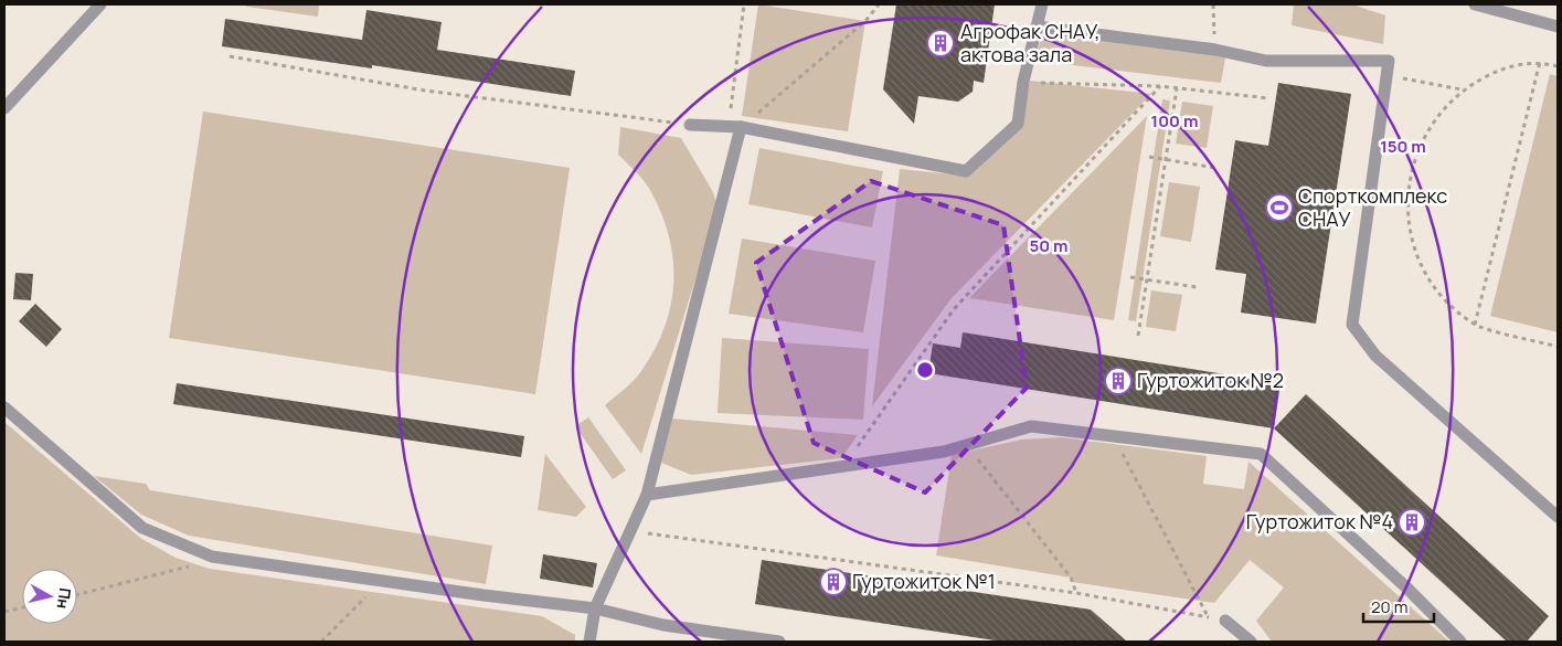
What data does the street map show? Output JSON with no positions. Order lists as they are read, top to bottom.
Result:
{
  "places": {
    "building": [
      "Агрофак СНАУ, актова зала",
      "Гуртожиток №2",
      "Гуртожиток №4",
      "Гуртожиток №1"
    ],
    "sports": ["Спорткомплекс СНАУ"]
  },
  "scale_bar": "20 m",
  "north": "right",
  "rings": ["100 m", "150 m", "50 m"]
}
